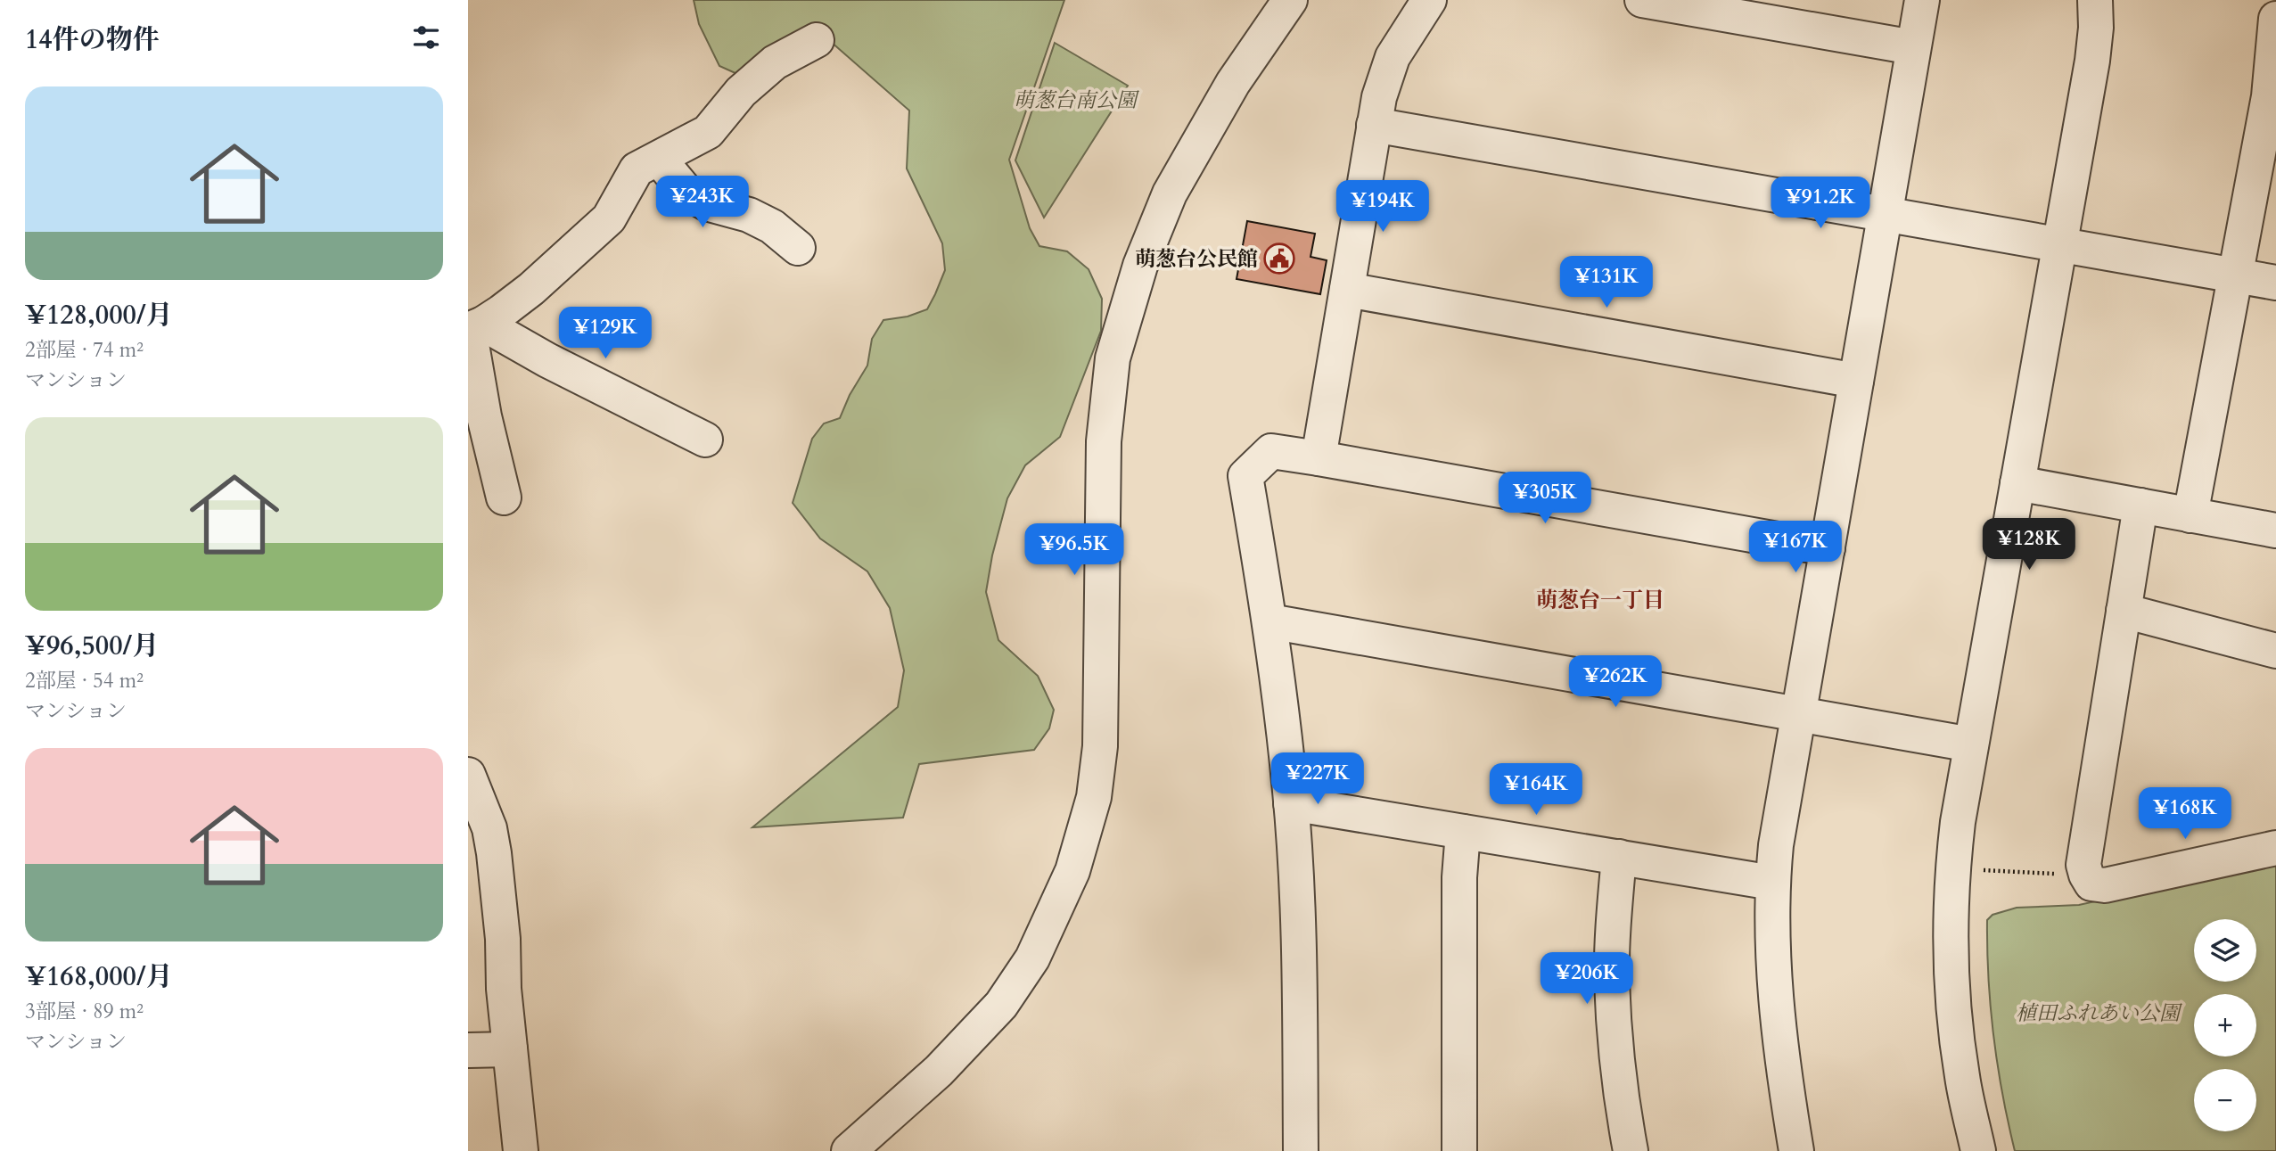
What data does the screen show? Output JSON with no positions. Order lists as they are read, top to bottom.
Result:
{
  "districts": ["萌葱台一丁目"],
  "parks": ["萌葱台南公園", "植田ふれあい公園"],
  "places": {
    "public building": ["萌葱台公民館"]
  },
  "page": {
    "heading": "14件の物件",
    "list": [
      {
        "name": "¥128,000/月",
        "note": "2部屋 · 74 m² · マンション"
      },
      {
        "name": "¥96,500/月",
        "note": "2部屋 · 54 m² · マンション"
      },
      {
        "name": "¥168,000/月",
        "note": "3部屋 · 89 m² · マンション"
      }
    ],
    "price": [
      "¥243K",
      "¥91.2K",
      "¥194K",
      "¥131K",
      "¥129K",
      "¥305K",
      "¥128K",
      "¥167K",
      "¥96.5K",
      "¥262K",
      "¥227K",
      "¥164K",
      "¥168K",
      "¥206K"
    ],
    "map_buttons": ["+", "−"]
  }
}
